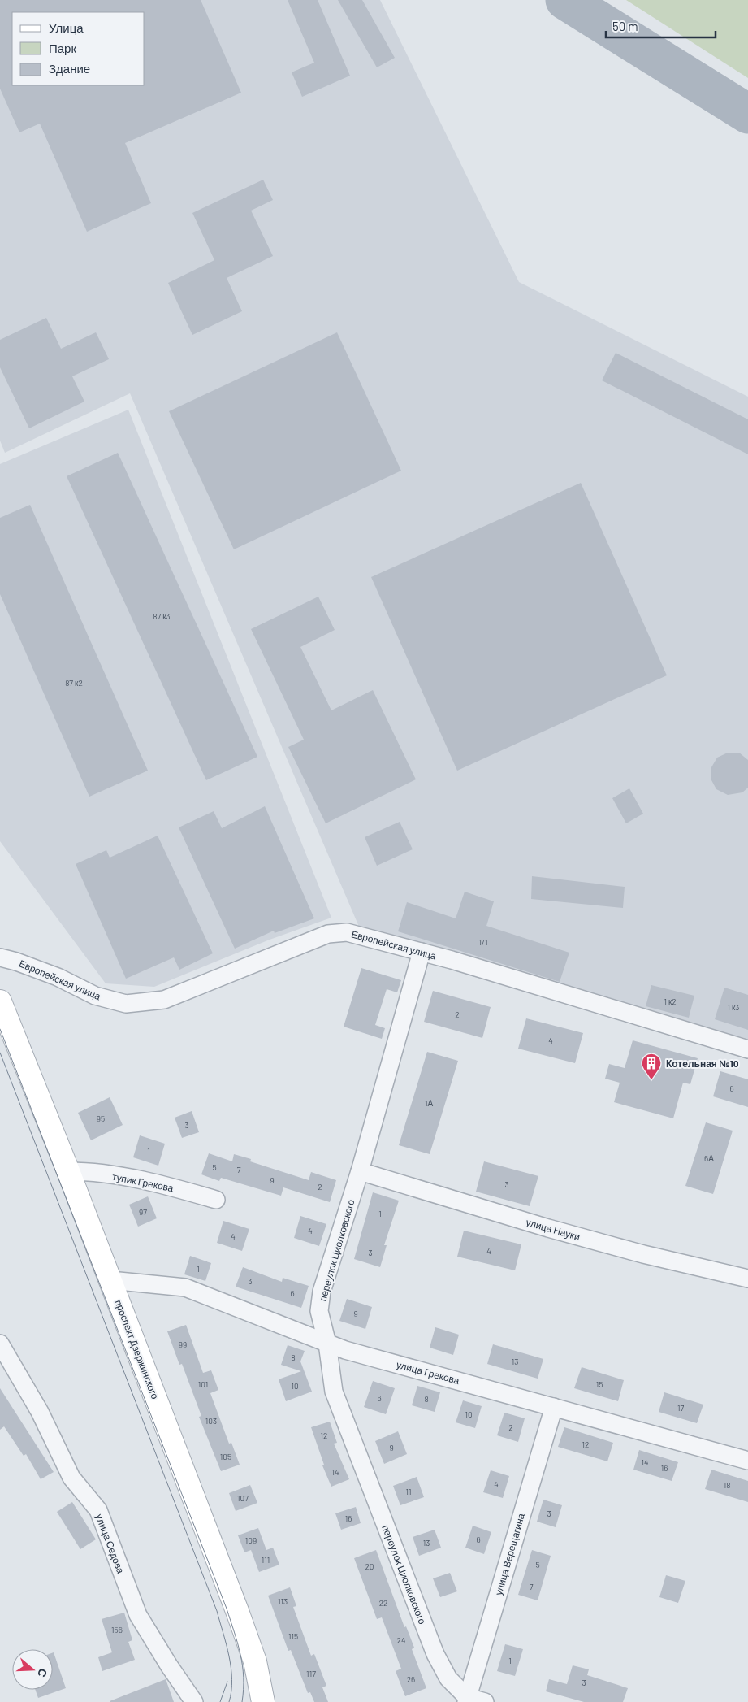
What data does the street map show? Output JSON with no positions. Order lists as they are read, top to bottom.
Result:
{
  "streets": {
    "main road": ["проспект Дзержинского"],
    "street": [
      "Европейская улица",
      "тупик Грекова",
      "улица Науки",
      "переулок Циолковского",
      "улица Грекова",
      "улица Седова",
      "улица Верещагина"
    ]
  },
  "crossings": [
    ["Европейская улица", "переулок Циолковского"],
    ["тупик Грекова", "проспект Дзержинского"],
    ["улица Науки", "переулок Циолковского"],
    ["переулок Циолковского", "улица Грекова"],
    ["переулок Циолковского", "улица Верещагина"],
    ["проспект Дзержинского", "улица Грекова"],
    ["улица Грекова", "улица Верещагина"]
  ],
  "places": {
    "building": ["Котельная №10"]
  },
  "house_numbers": [
    "87 к3",
    "87 к2",
    "1/1",
    "1 к2",
    "1 к3",
    "2",
    "4",
    "6",
    "1А",
    "95",
    "3",
    "1",
    "6А",
    "5",
    "7",
    "9",
    "3",
    "2",
    "97",
    "1",
    "4",
    "4",
    "4",
    "3",
    "1",
    "3",
    "6",
    "9",
    "99",
    "8",
    "13",
    "101",
    "15",
    "10",
    "6",
    "8",
    "17",
    "10",
    "103",
    "2",
    "12",
    "12",
    "9",
    "105",
    "14",
    "16",
    "14",
    "4",
    "18",
    "11",
    "107",
    "3",
    "16",
    "6",
    "109",
    "13",
    "111",
    "5",
    "20",
    "7",
    "113",
    "22",
    "156",
    "115",
    "24",
    "1",
    "117",
    "26",
    "3"
  ],
  "legend": ["Улица", "Парк", "Здание"],
  "scale_bar": "50 m",
  "north": "right"
}
